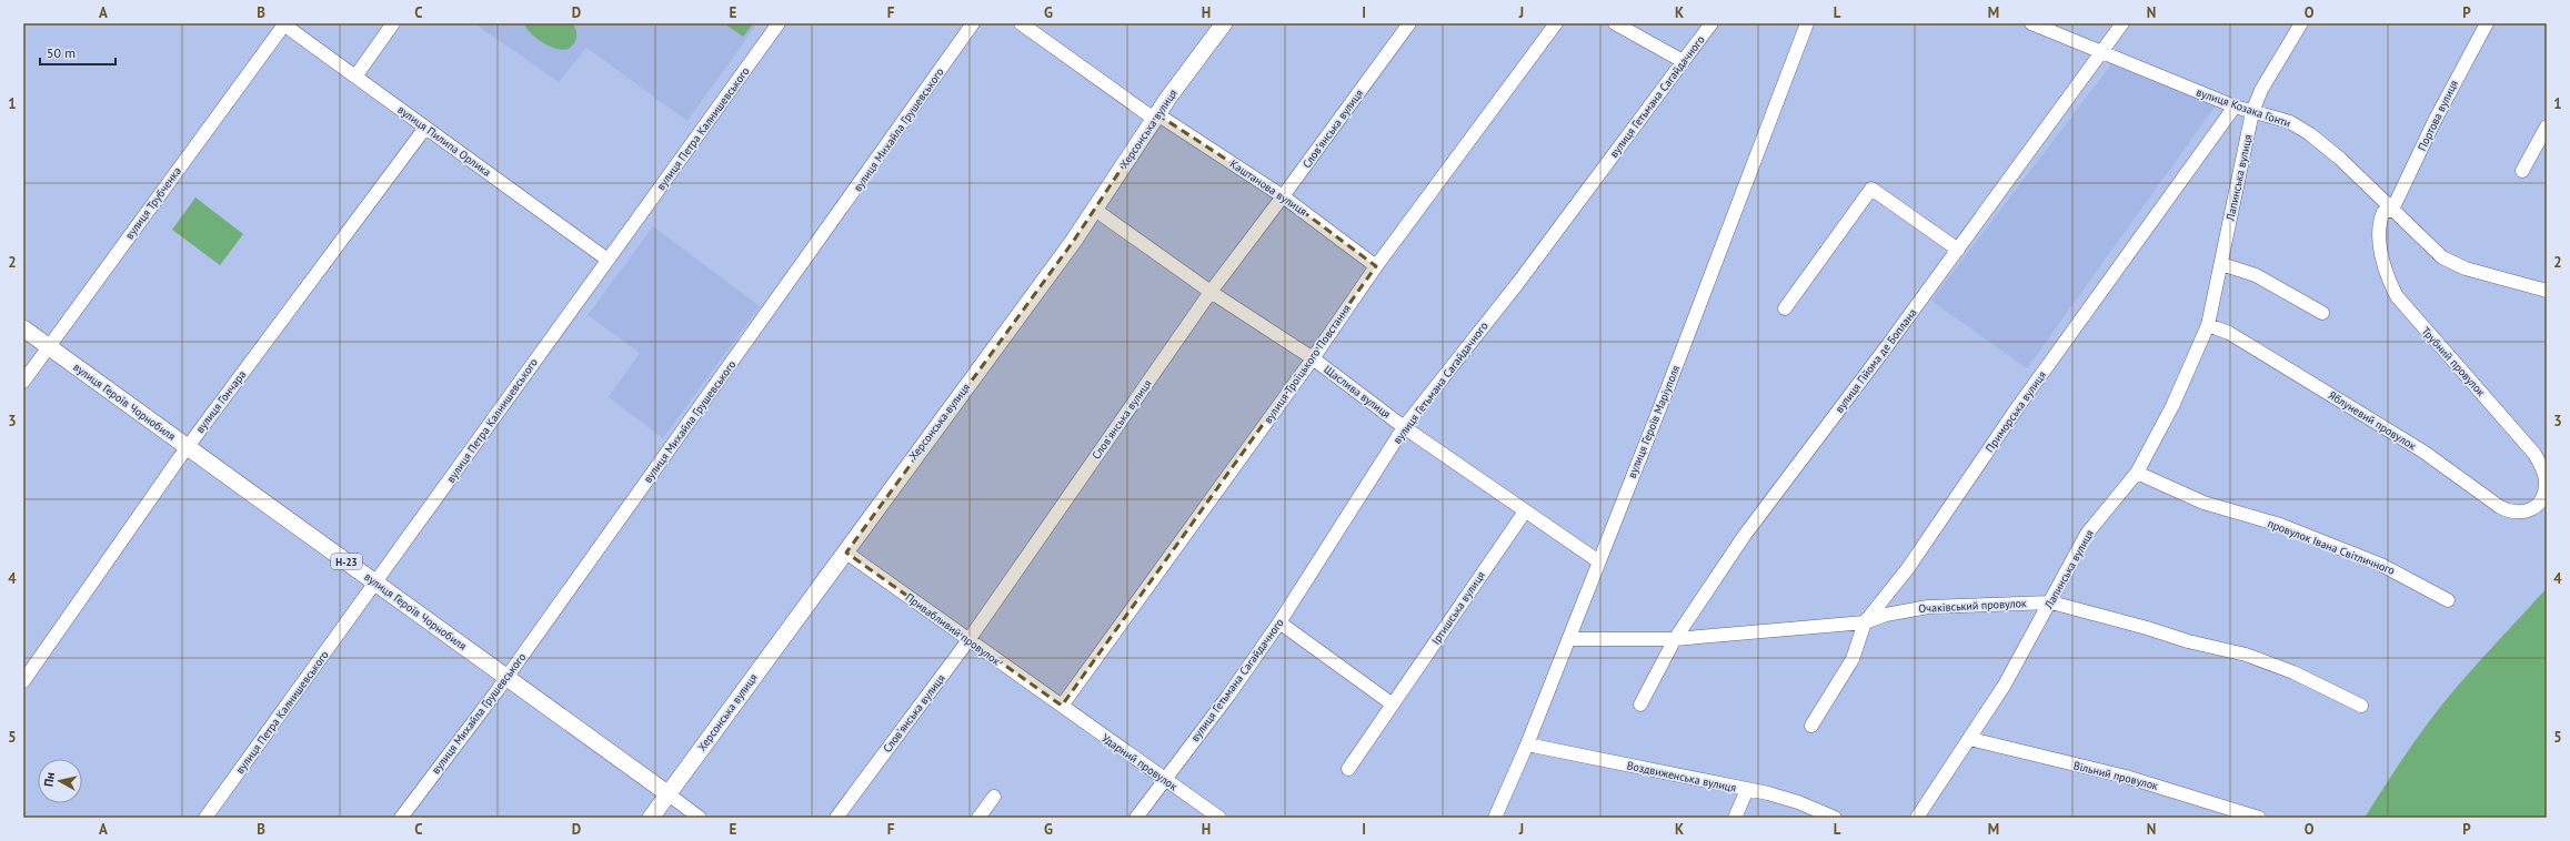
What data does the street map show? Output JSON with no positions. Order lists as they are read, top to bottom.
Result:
{
  "streets": {
    "main road": ["Херсонська вулиця", "вулиця Героїв Чорнобиля", "Н-23"],
    "street": [
      "вулиця Гетьмана Сагайдачного",
      "вулиця Козака Гонти",
      "Портова вулиця",
      "вулиця Петра Калнишевського",
      "Словʼянська вулиця",
      "вулиця Михайла Грушевського",
      "вулиця Пилипа Орлика",
      "Лапинська вулиця",
      "Каштанова вулиця",
      "вулиця Трубченка",
      "вулиця Гійома де Боплана",
      "Трубний провулок",
      "вулиця Троїцького Повстання",
      "Щаслива вулиця",
      "вулиця Гончара",
      "Приморська вулиця",
      "Яблуневий провулок",
      "вулиця Героїв Маріуполя",
      "провулок Івана Світличного",
      "Очаківський провулок",
      "Іртишська вулиця",
      "Привабливий провулок",
      "Ударний провулок",
      "Вільний провулок",
      "Воздвиженська вулиця"
    ]
  },
  "crossings": [
    ["вулиця Гетьмана Сагайдачного", "Щаслива вулиця"],
    ["вулиця Гетьмана Сагайдачного", "Ударний провулок"],
    ["вулиця Козака Гонти", "Портова вулиця"],
    ["вулиця Козака Гонти", "Лапинська вулиця"],
    ["вулиця Козака Гонти", "вулиця Гійома де Боплана"],
    ["вулиця Козака Гонти", "Трубний провулок"],
    ["вулиця Козака Гонти", "Приморська вулиця"],
    ["Портова вулиця", "Трубний провулок"],
    ["вулиця Петра Калнишевського", "вулиця Пилипа Орлика"],
    ["вулиця Петра Калнишевського", "вулиця Героїв Чорнобиля"],
    ["Херсонська вулиця", "Каштанова вулиця"],
    ["Херсонська вулиця", "Щаслива вулиця"],
    ["Херсонська вулиця", "вулиця Героїв Чорнобиля"],
    ["Херсонська вулиця", "Привабливий провулок"],
    ["Словʼянська вулиця", "Каштанова вулиця"],
    ["Словʼянська вулиця", "Щаслива вулиця"],
    ["Словʼянська вулиця", "Привабливий провулок"],
    ["вулиця Михайла Грушевського", "вулиця Героїв Чорнобиля"],
    ["вулиця Пилипа Орлика", "вулиця Трубченка"],
    ["вулиця Пилипа Орлика", "вулиця Гончара"],
    ["Лапинська вулиця", "Яблуневий провулок"],
    ["Лапинська вулиця", "провулок Івана Світличного"],
    ["Лапинська вулиця", "Очаківський провулок"],
    ["Лапинська вулиця", "Вільний провулок"],
    ["Каштанова вулиця", "вулиця Троїцького Повстання"],
    ["вулиця Трубченка", "вулиця Героїв Чорнобиля"],
    ["вулиця Гійома де Боплана", "Очаківський провулок"],
    ["Трубний провулок", "Яблуневий провулок"],
    ["вулиця Троїцького Повстання", "Щаслива вулиця"],
    ["вулиця Троїцького Повстання", "Привабливий провулок"],
    ["вулиця Троїцького Повстання", "Ударний провулок"],
    ["Щаслива вулиця", "вулиця Героїв Маріуполя"],
    ["Щаслива вулиця", "Іртишська вулиця"],
    ["вулиця Героїв Чорнобиля", "вулиця Гончара"],
    ["Приморська вулиця", "Очаківський провулок"],
    ["вулиця Героїв Маріуполя", "Очаківський провулок"],
    ["вулиця Героїв Маріуполя", "Воздвиженська вулиця"],
    ["Привабливий провулок", "Ударний провулок"]
  ],
  "scale_bar": "50 m",
  "north": "left",
  "grid": {
    "columns": [
      "A",
      "B",
      "C",
      "D",
      "E",
      "F",
      "G",
      "H",
      "I",
      "J",
      "K",
      "L",
      "M",
      "N",
      "O",
      "P"
    ],
    "rows": [
      "1",
      "2",
      "3",
      "4",
      "5"
    ]
  }
}
